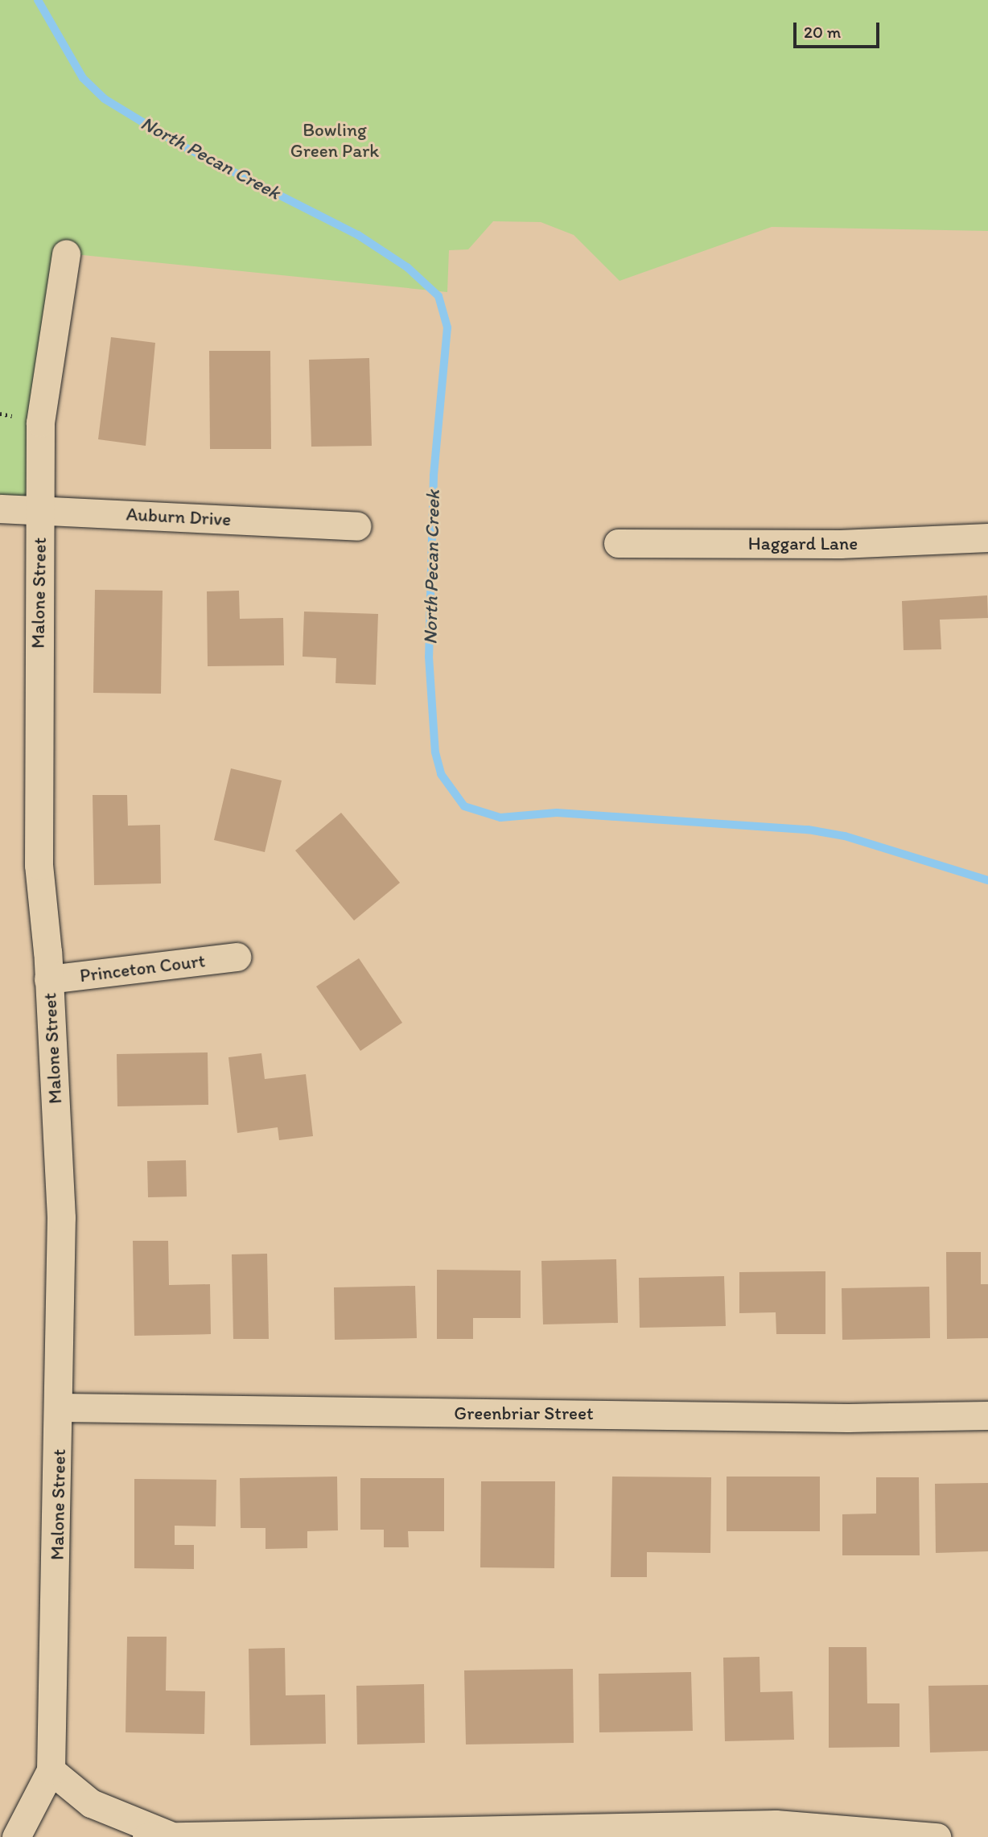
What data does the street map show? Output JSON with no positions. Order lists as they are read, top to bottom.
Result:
{
  "streets": {
    "street": [
      "Auburn Drive",
      "Haggard Lane",
      "Malone Street",
      "Princeton Court",
      "Greenbriar Street"
    ]
  },
  "crossings": [
    ["Auburn Drive", "Malone Street"],
    ["Malone Street", "Princeton Court"],
    ["Malone Street", "Greenbriar Street"]
  ],
  "water": ["North Pecan Creek"],
  "parks": ["Bowling Green Park"],
  "scale_bar": "20 m"
}
